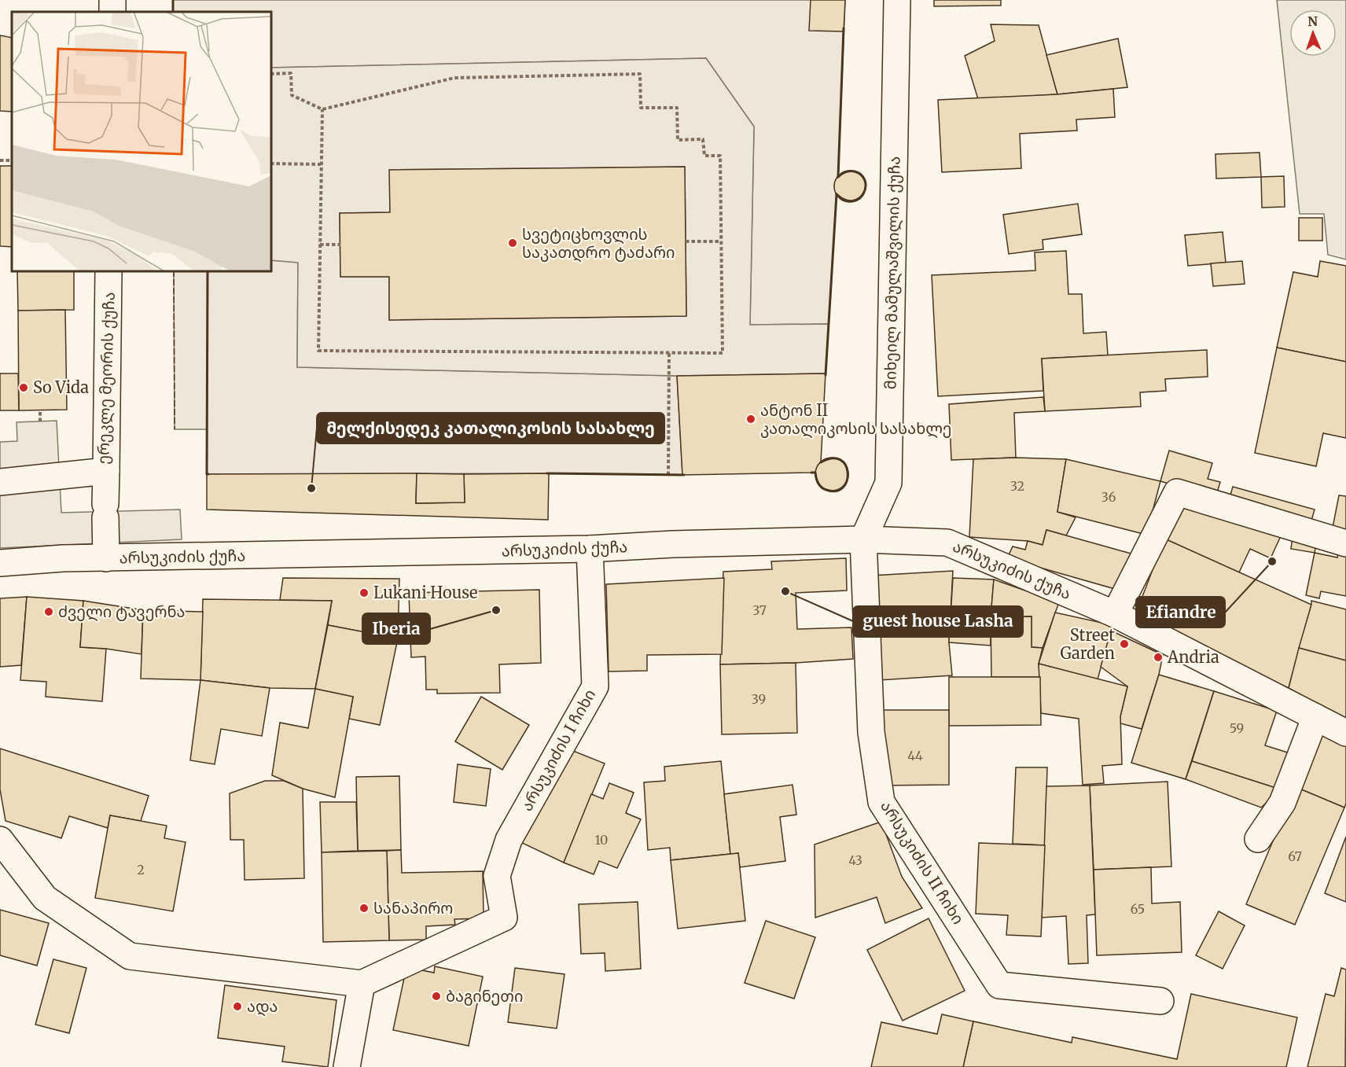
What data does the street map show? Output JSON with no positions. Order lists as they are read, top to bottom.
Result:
{
  "streets": {
    "street": [
      "მიხეილ მამულაშვილის ქუჩა",
      "ერეკლე მეორის ქუჩა",
      "არსუკიძის ქუჩა",
      "არსუკიძის I ჩიხი",
      "არსუკიძის II ჩიხი"
    ]
  },
  "crossings": [
    ["მიხეილ მამულაშვილის ქუჩა", "არსუკიძის ქუჩა"],
    ["მიხეილ მამულაშვილის ქუჩა", "არსუკიძის II ჩიხი"],
    ["არსუკიძის ქუჩა", "არსუკიძის I ჩიხი"],
    ["არსუკიძის ქუჩა", "არსუკიძის II ჩიხი"]
  ],
  "places": [
    "სვეტიცხოვლის საკათდრო ტაძარი",
    "So Vida",
    "ანტონ II კათალიკოსის სასახლე",
    "მელქისედეკ კათალიკოსის სასახლე",
    "Efiandre",
    "guest house Lasha",
    "Lukani House",
    "Iberia",
    "ძველი ტავერნა",
    "Street Garden",
    "Andria",
    "სანაპირო",
    "ბაგინეთი",
    "ადა"
  ],
  "house_numbers": [
    "32",
    "36",
    "37",
    "39",
    "59",
    "44",
    "10",
    "67",
    "43",
    "2",
    "65"
  ],
  "north": "top"
}
